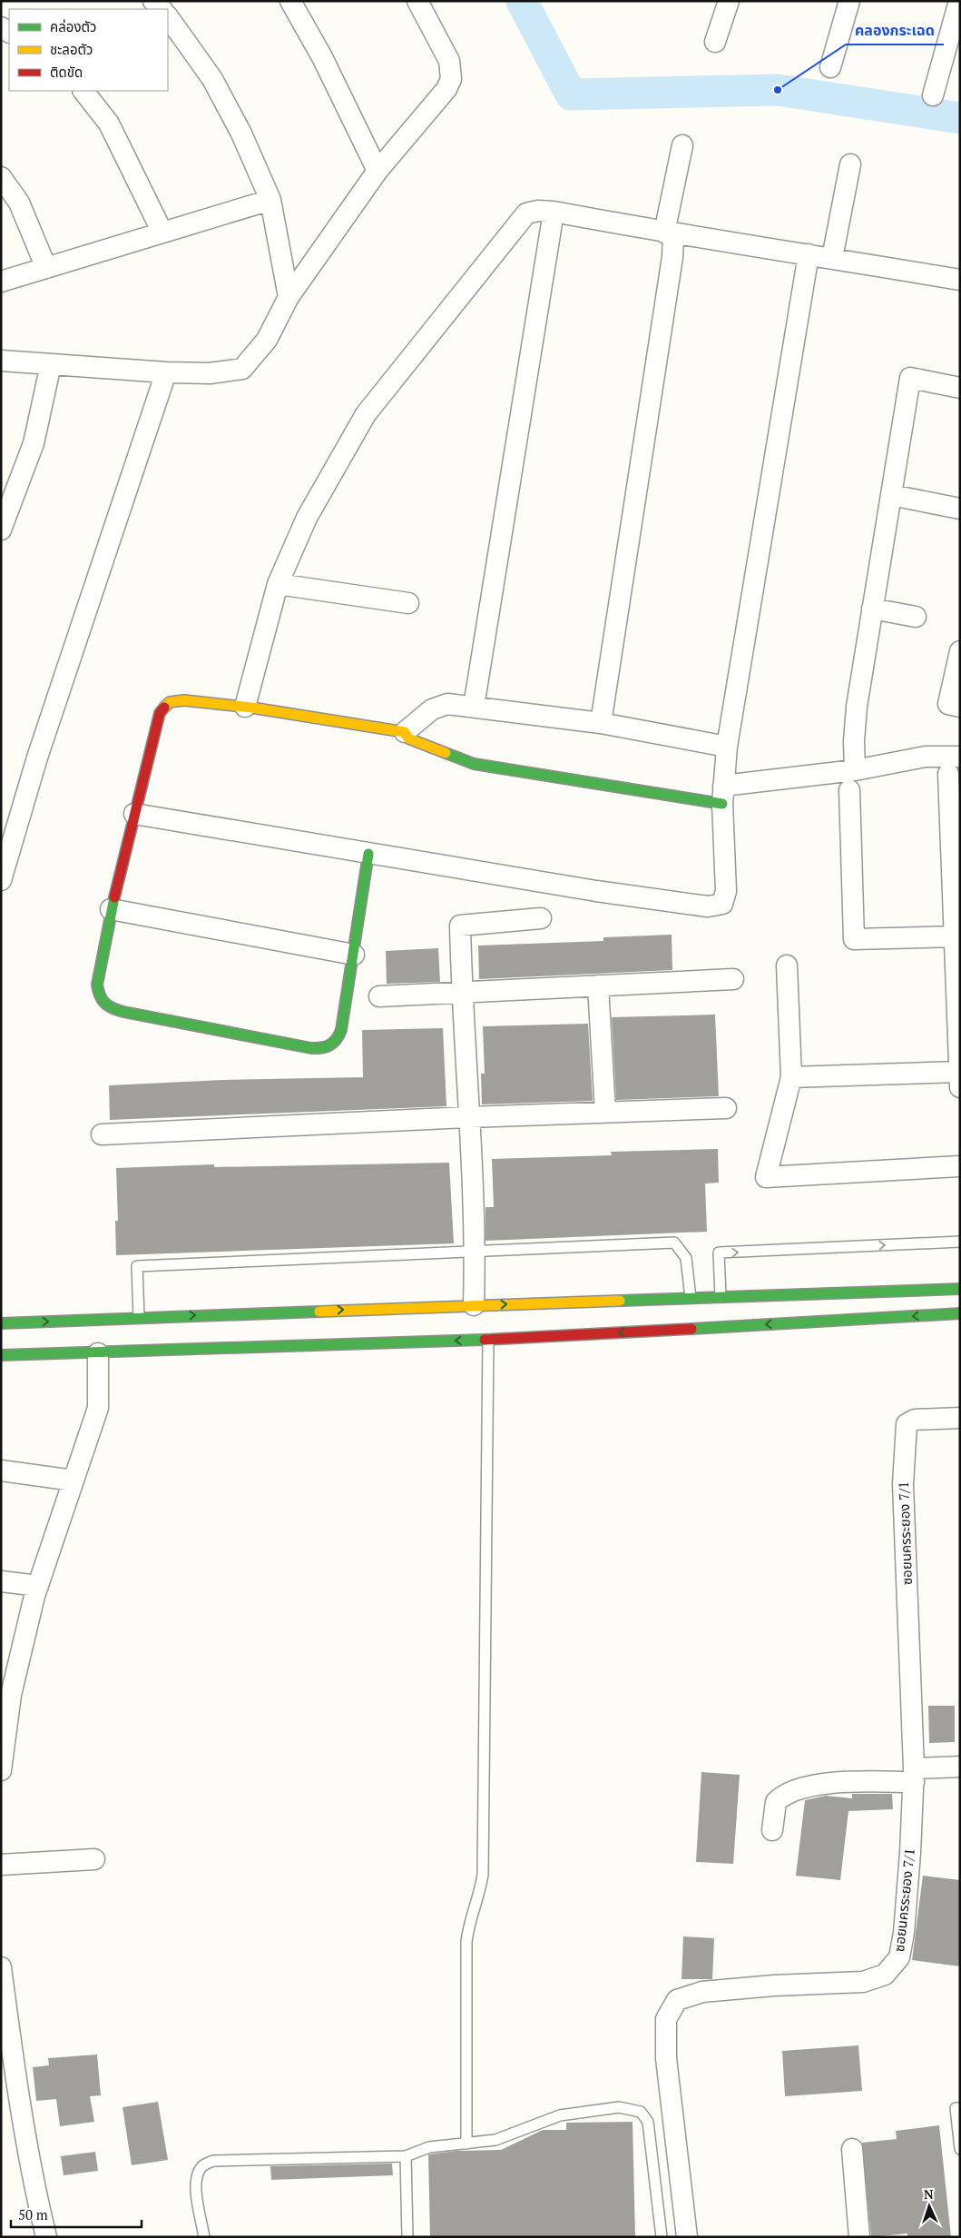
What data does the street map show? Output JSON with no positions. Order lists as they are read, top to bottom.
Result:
{
  "streets": {
    "street": ["ซอยนครระยอง 7/1"]
  },
  "places": ["คลองกระเฉด"],
  "legend": ["คล่องตัว", "ชะลอตัว", "ติดขัด"],
  "scale_bar": "50 m",
  "north": "top"
}
